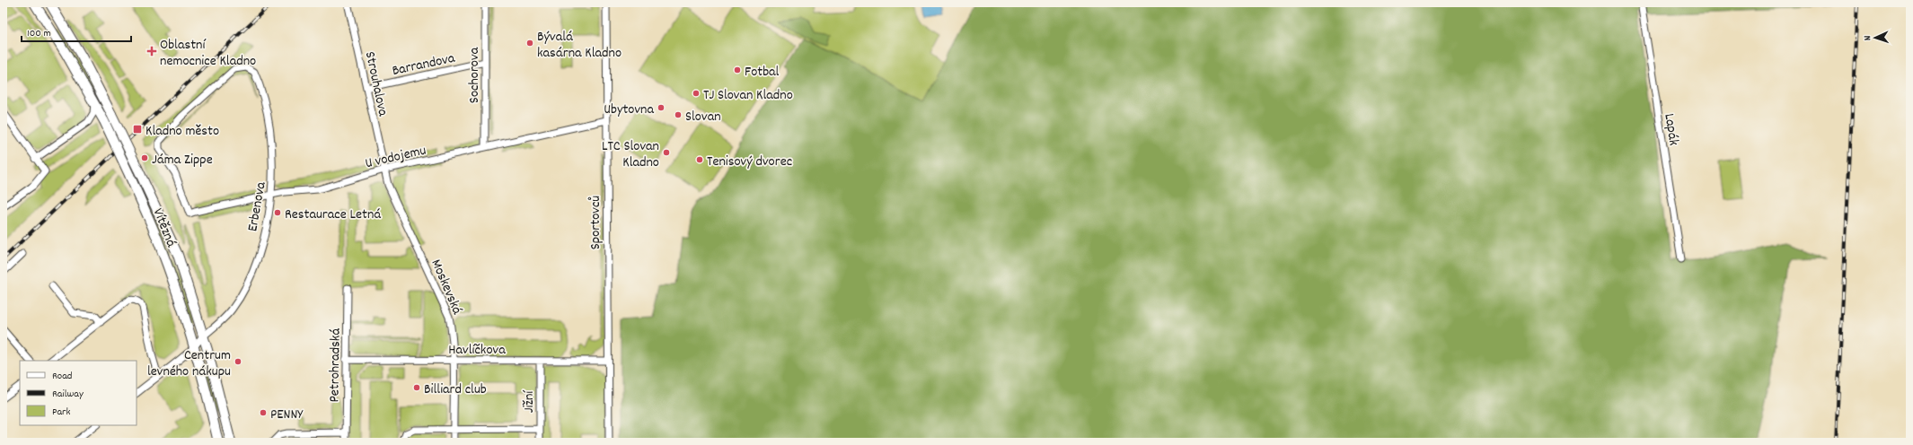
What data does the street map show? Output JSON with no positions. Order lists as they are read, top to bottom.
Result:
{
  "streets": {
    "main road": ["Vítězná"],
    "street": [
      "Barrandova",
      "Sochorova",
      "Strouhalova",
      "Lapák",
      "U vodojemu",
      "Erbenova",
      "Sportovců",
      "Moskevská",
      "Havlíčkova",
      "Petrohradská",
      "Jižní"
    ]
  },
  "crossings": [
    ["Barrandova", "Sochorova"],
    ["Barrandova", "Strouhalova"],
    ["Sochorova", "U vodojemu"],
    ["Strouhalova", "U vodojemu"],
    ["Strouhalova", "Moskevská"],
    ["U vodojemu", "Erbenova"],
    ["U vodojemu", "Sportovců"],
    ["U vodojemu", "Vítězná"],
    ["U vodojemu", "Moskevská"],
    ["Erbenova", "Vítězná"],
    ["Sportovců", "Havlíčkova"],
    ["Moskevská", "Havlíčkova"],
    ["Havlíčkova", "Petrohradská"],
    ["Havlíčkova", "Jižní"]
  ],
  "places": {
    "other": [
      "Bývalá kasárna Kladno",
      "Fotbal",
      "TJ Slovan Kladno",
      "Ubytovna",
      "Slovan",
      "LTC Slovan Kladno",
      "Jáma Zippe",
      "Tenisový dvorec",
      "Restaurace Letná",
      "Centrum levného nákupu",
      "Billiard club",
      "PENNY"
    ],
    "health": ["Oblastní nemocnice Kladno"],
    "transit": ["Kladno město"]
  },
  "legend": ["Road", "Railway", "Park"],
  "scale_bar": "100 m",
  "north": "left"
}
